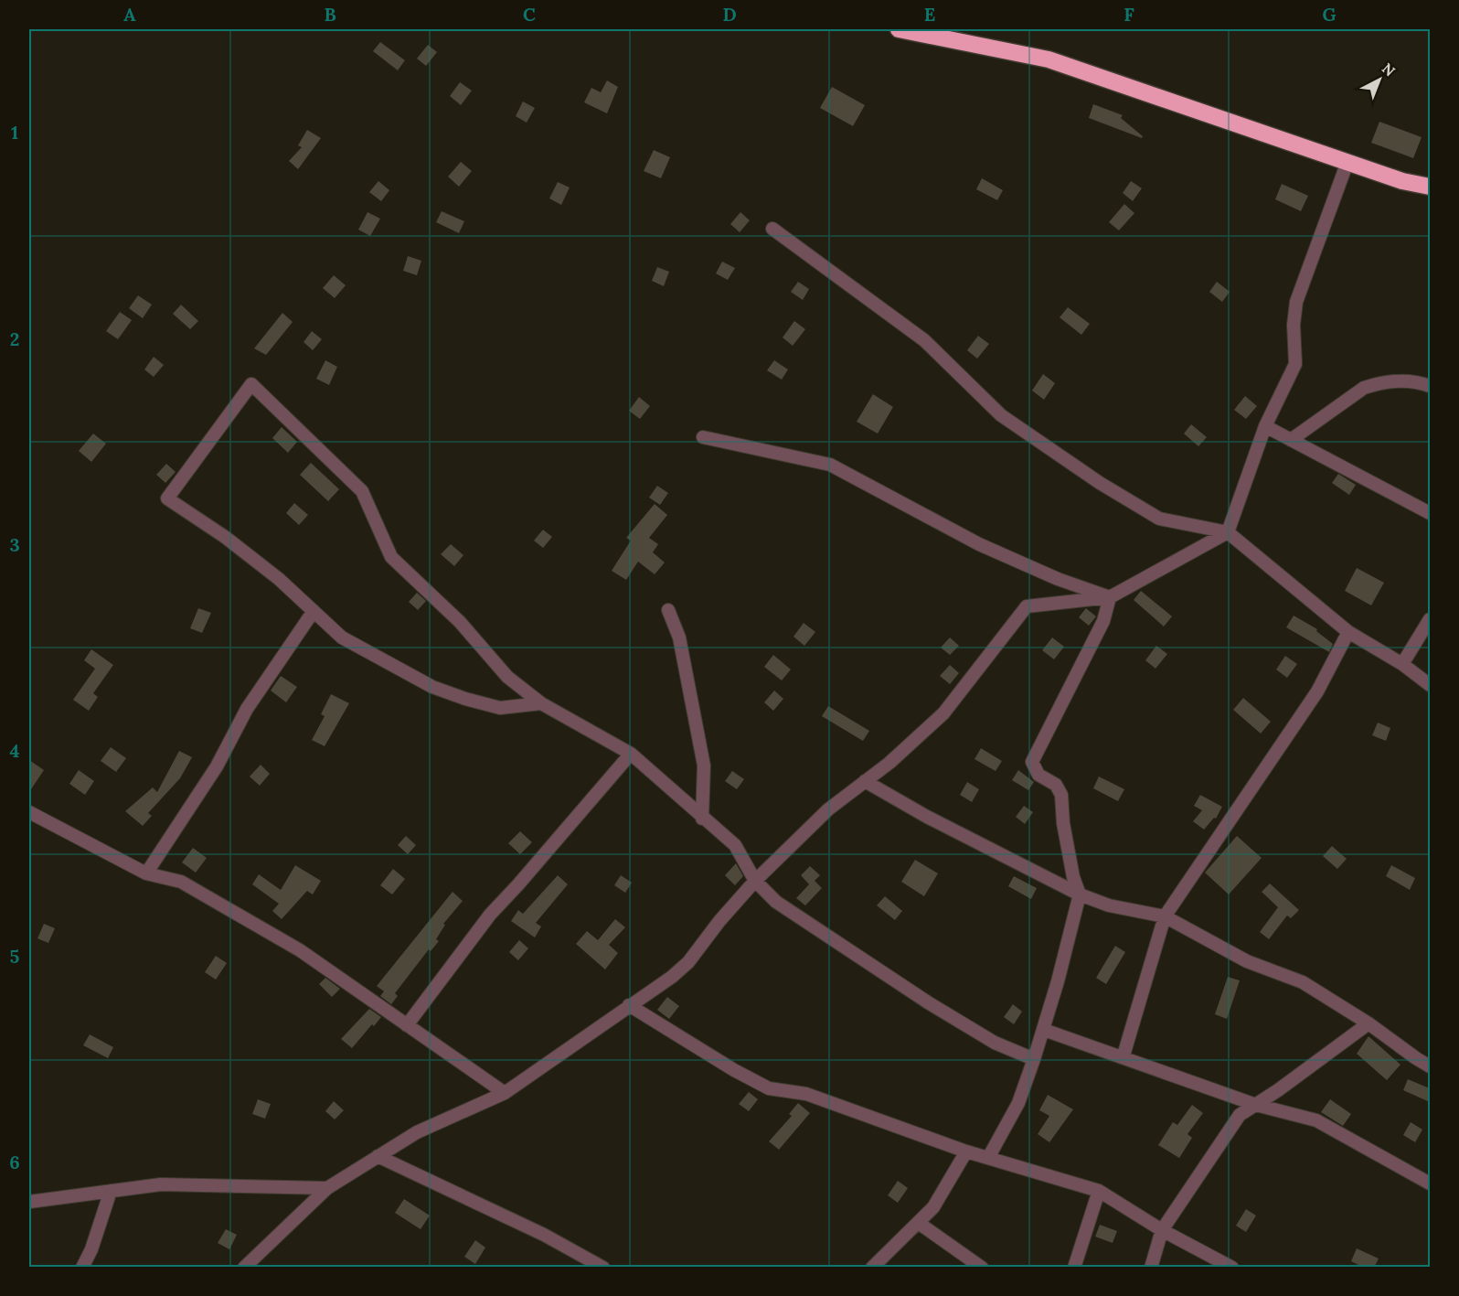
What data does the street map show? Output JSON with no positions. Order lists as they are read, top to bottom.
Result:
{
  "north": "top right",
  "grid": {
    "columns": [
      "A",
      "B",
      "C",
      "D",
      "E",
      "F",
      "G"
    ],
    "rows": [
      "1",
      "2",
      "3",
      "4",
      "5",
      "6"
    ]
  }
}
